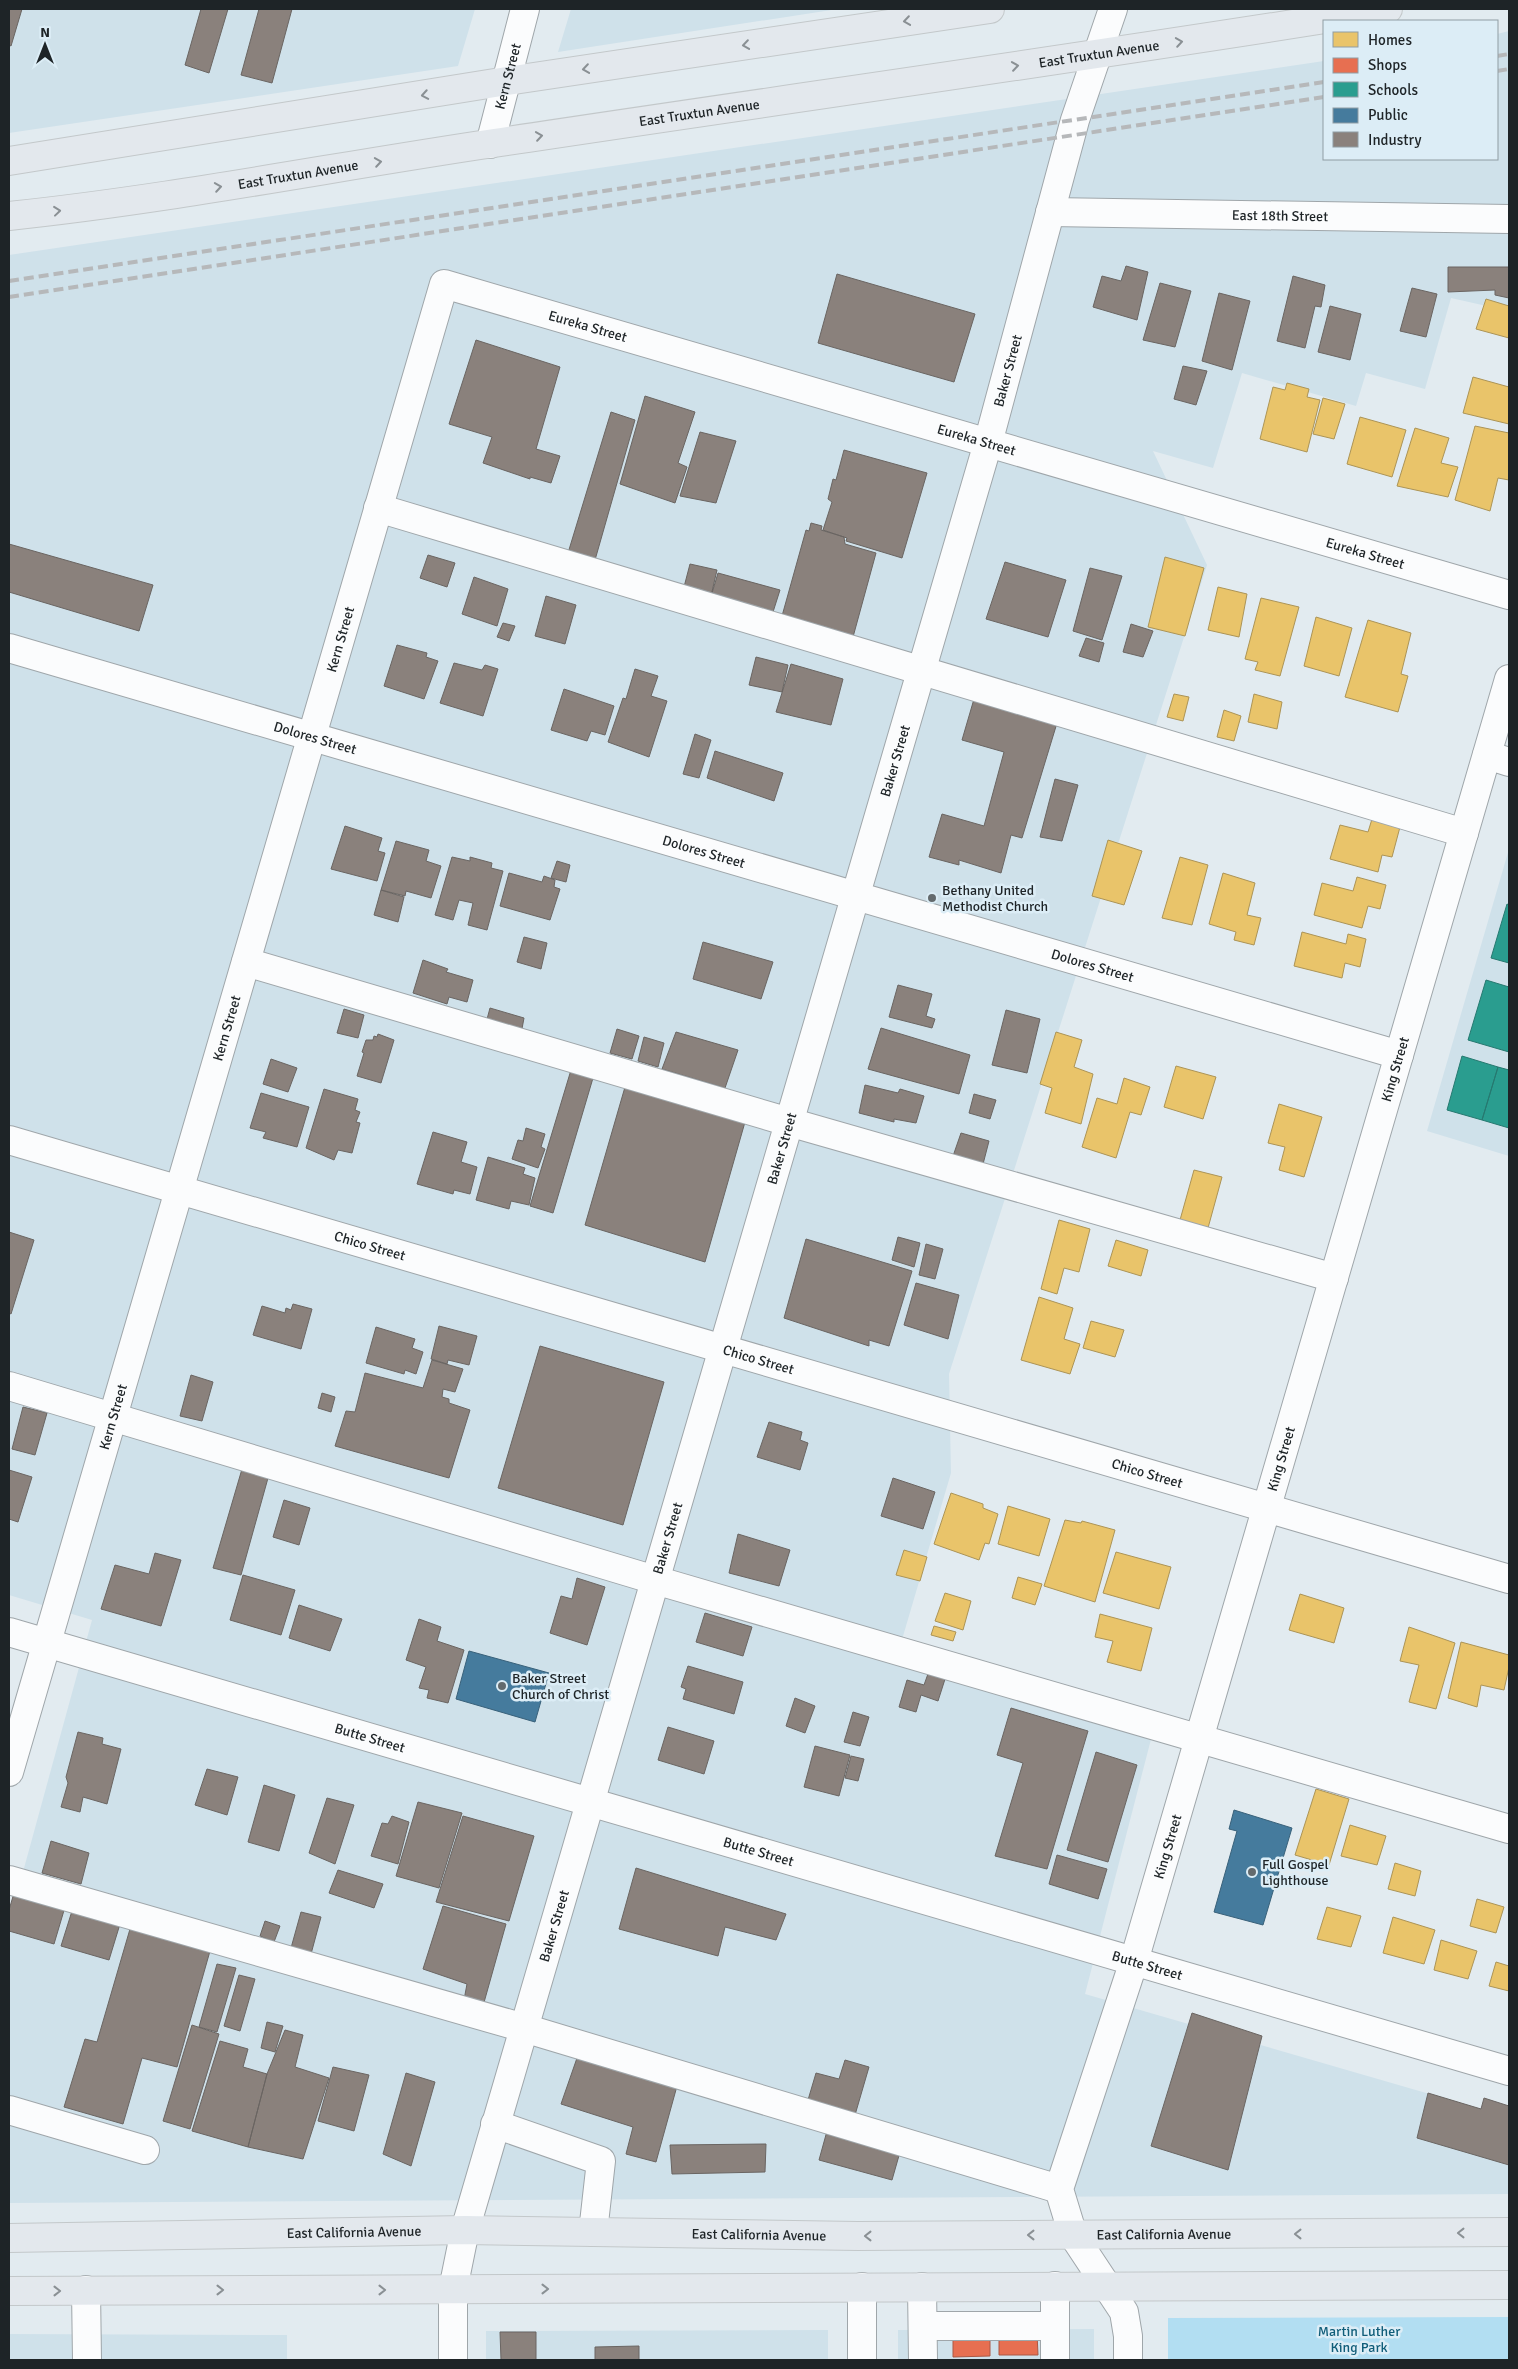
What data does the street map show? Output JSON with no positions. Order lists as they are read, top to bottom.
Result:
{
  "streets": {
    "main road": ["East Truxtun Avenue", "East California Avenue"],
    "street": [
      "Kern Street",
      "East 18th Street",
      "Eureka Street",
      "Baker Street",
      "Dolores Street",
      "King Street",
      "Chico Street",
      "Butte Street"
    ]
  },
  "crossings": [
    ["East Truxtun Avenue", "Kern Street"],
    ["East Truxtun Avenue", "Baker Street"],
    ["Kern Street", "Eureka Street"],
    ["Kern Street", "Dolores Street"],
    ["Kern Street", "Chico Street"],
    ["Kern Street", "Butte Street"],
    ["East 18th Street", "Baker Street"],
    ["Eureka Street", "Baker Street"],
    ["Baker Street", "Dolores Street"],
    ["Baker Street", "Chico Street"],
    ["Baker Street", "Butte Street"],
    ["Baker Street", "East California Avenue"],
    ["Dolores Street", "King Street"],
    ["King Street", "Chico Street"],
    ["King Street", "Butte Street"]
  ],
  "parks": ["Martin Luther King Park"],
  "places": ["Bethany United Methodist Church", "Baker Street Church of Christ", "Full Gospel Lighthouse"],
  "legend": [
    "Homes",
    "Shops",
    "Schools",
    "Public",
    "Industry"
  ],
  "north": "top"
}
